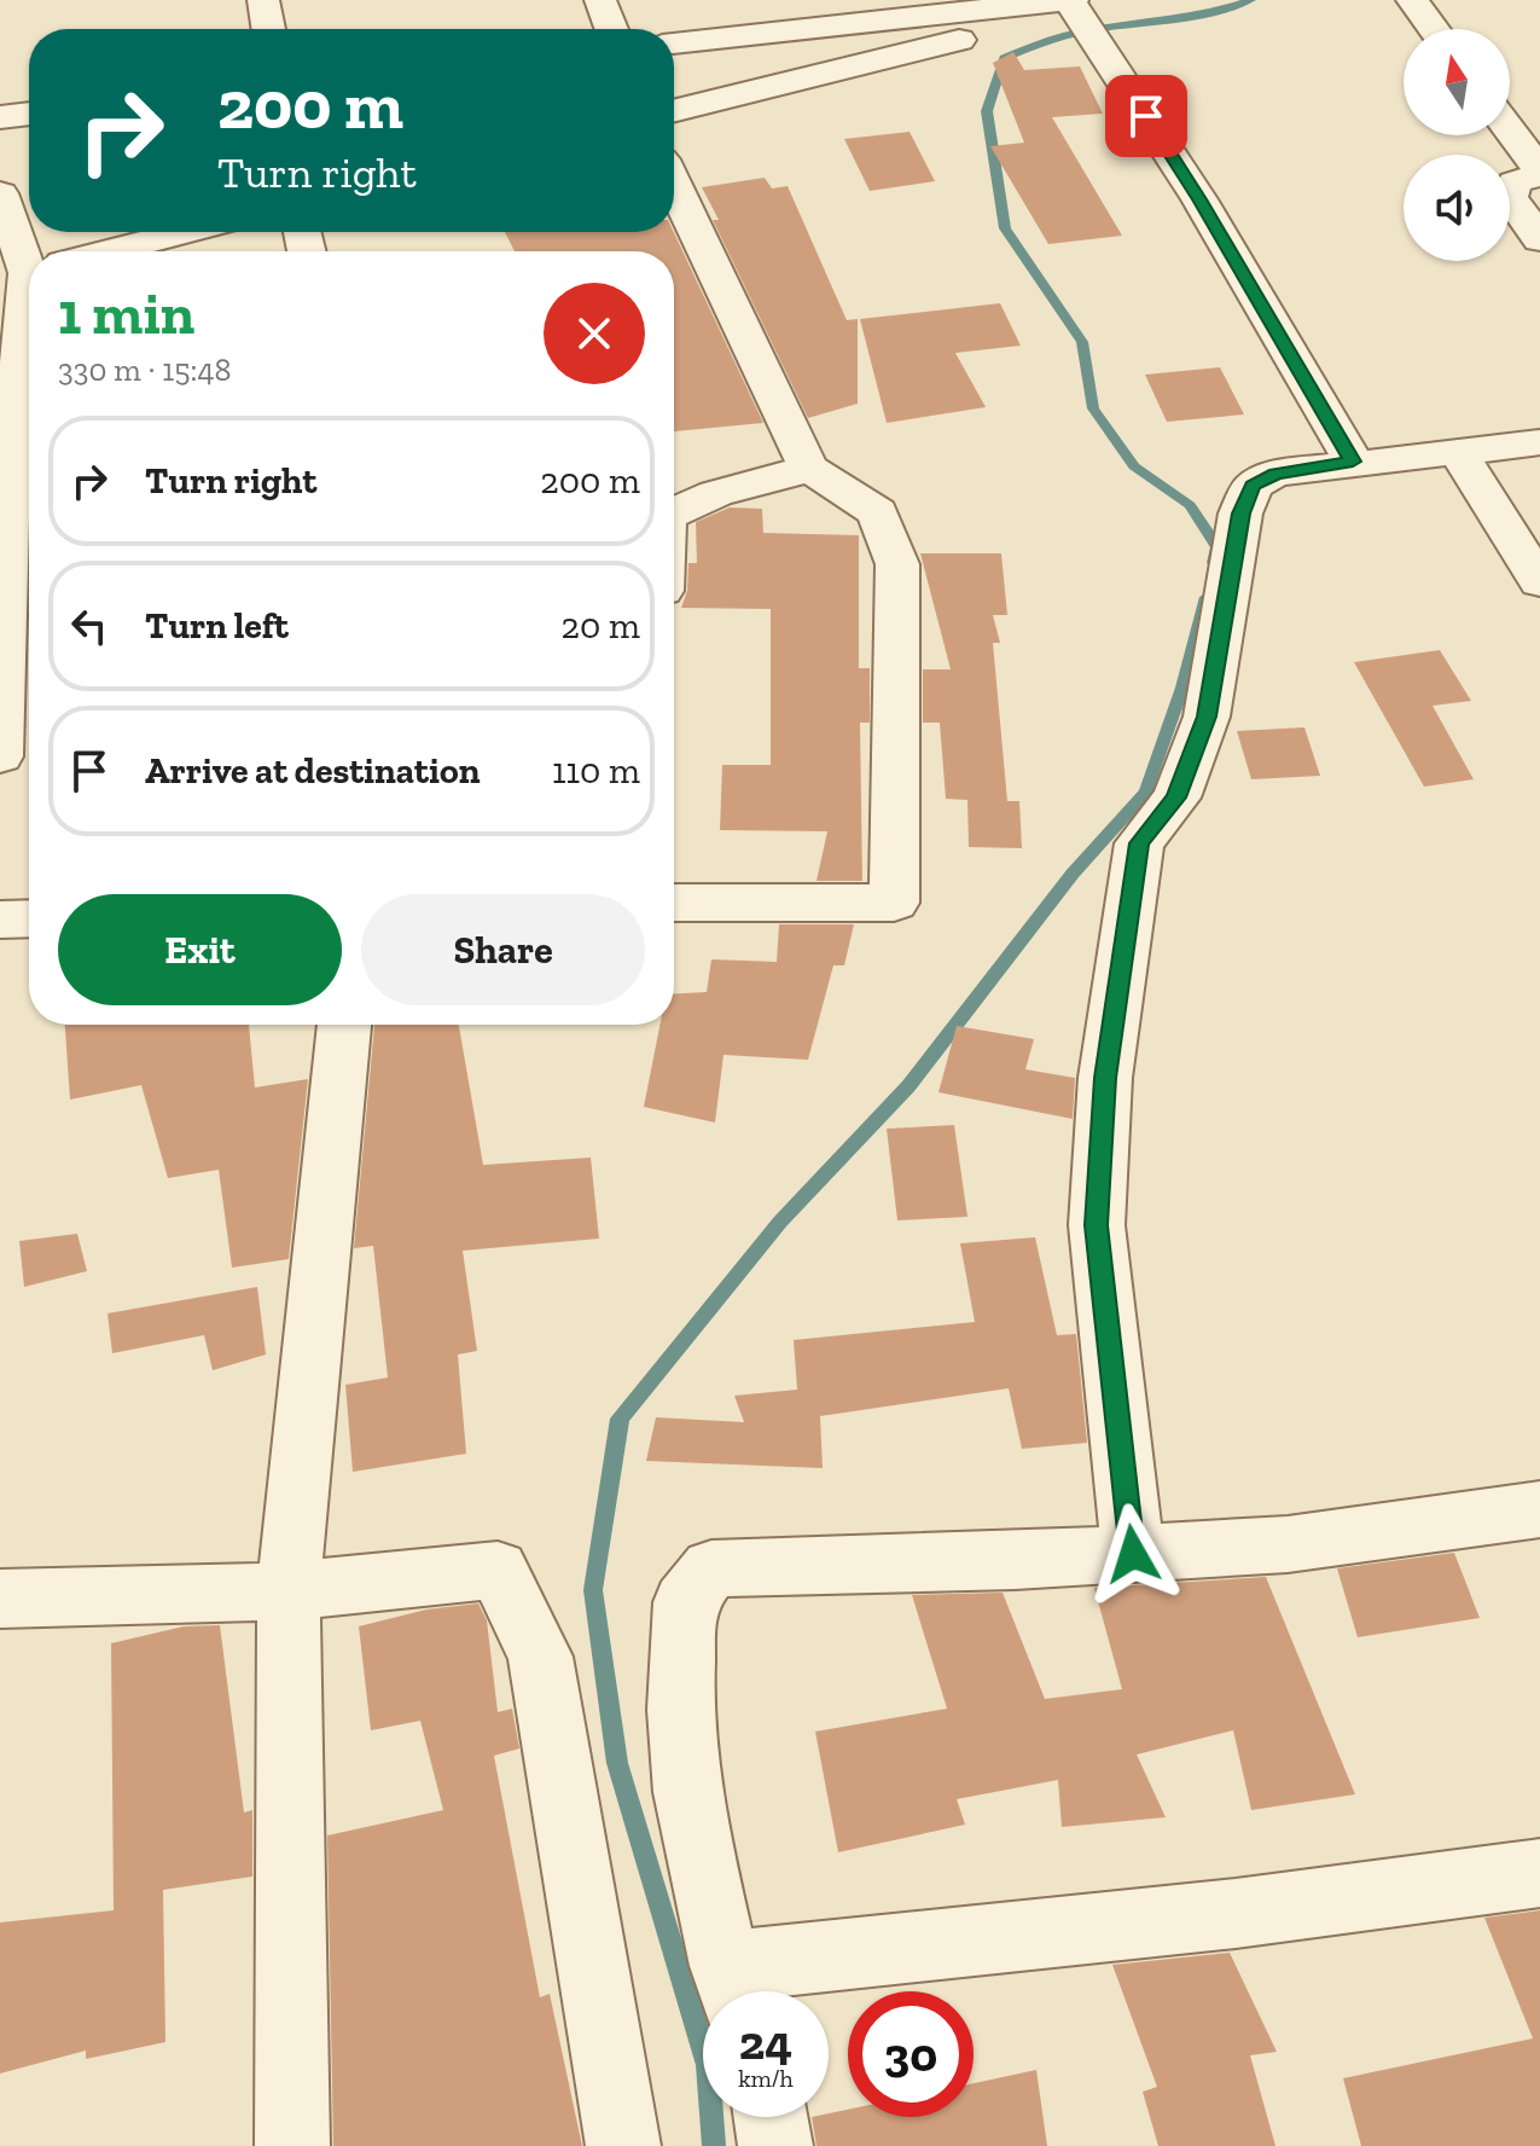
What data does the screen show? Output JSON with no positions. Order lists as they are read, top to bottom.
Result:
{
  "north": "top",
  "page": {
    "turn": ["200 m", "Turn right"],
    "heading": ["1 min", "330 m · 15:48"],
    "list": [
      {
        "name": "Turn right",
        "value": "200 m"
      },
      {
        "name": "Turn left",
        "value": "20 m"
      },
      {
        "name": "Arrive at destination",
        "value": "110 m"
      }
    ],
    "buttons": ["Exit", "Share"],
    "speed": "24 km/h",
    "limit": "30"
  }
}
